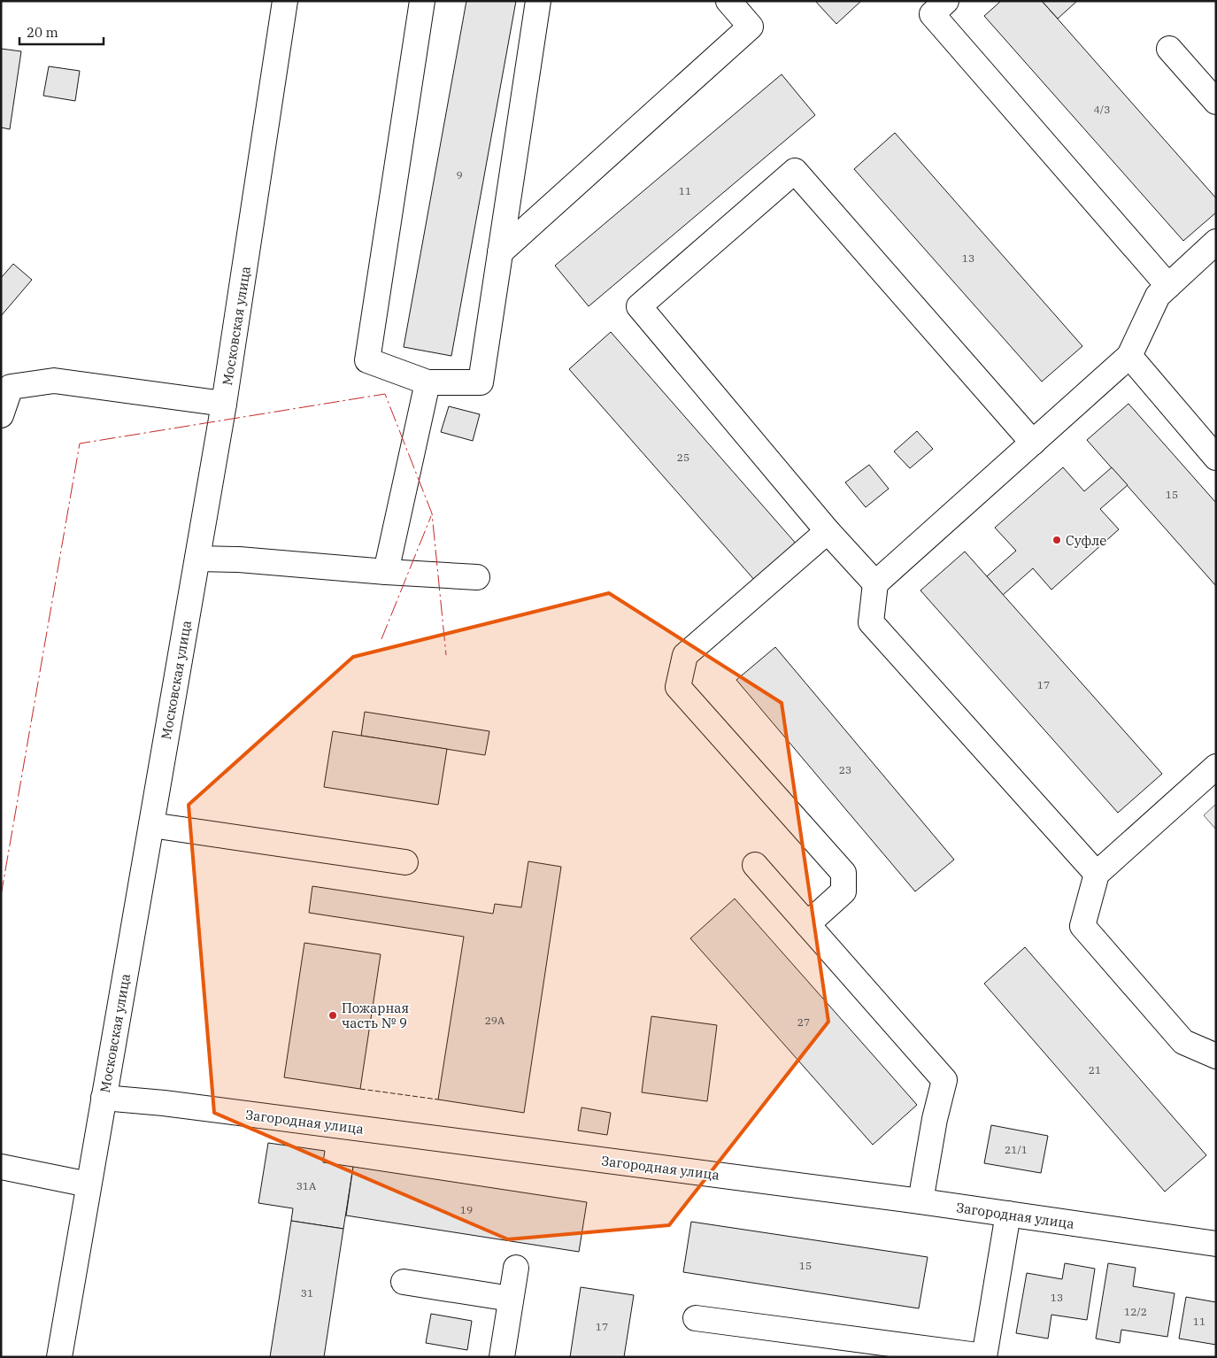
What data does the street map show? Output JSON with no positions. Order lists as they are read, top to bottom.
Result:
{
  "streets": {
    "main road": ["Московская улица", "Загородная улица"]
  },
  "crossings": [
    ["Московская улица", "Загородная улица"]
  ],
  "places": ["Суфле", "Пожарная часть № 9"],
  "house_numbers": [
    "4/3",
    "9",
    "11",
    "13",
    "25",
    "15",
    "17",
    "23",
    "29А",
    "27",
    "21",
    "21/1",
    "31А",
    "19",
    "15",
    "31",
    "13",
    "12/2",
    "11",
    "17"
  ],
  "scale_bar": "20 m"
}
